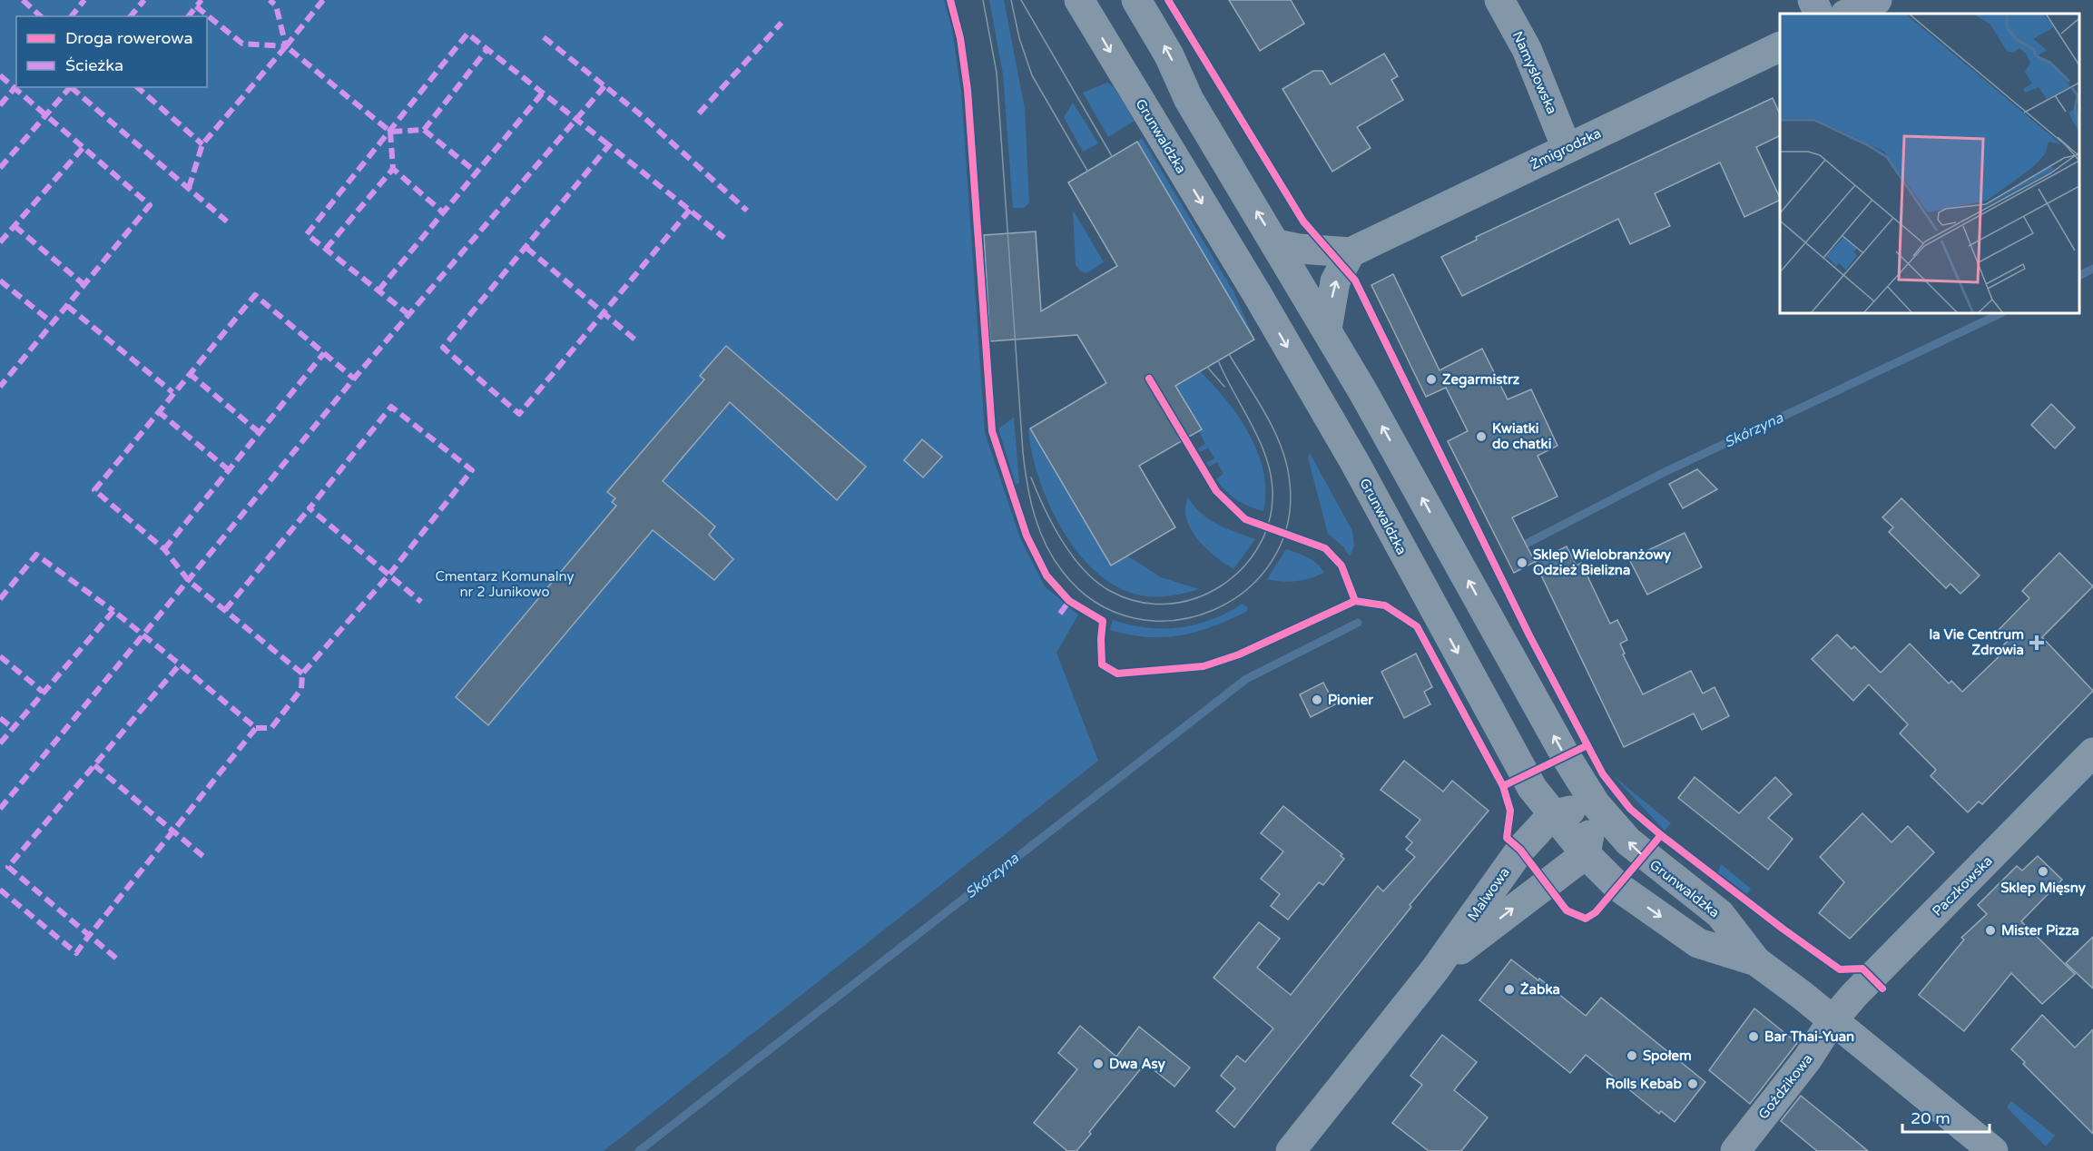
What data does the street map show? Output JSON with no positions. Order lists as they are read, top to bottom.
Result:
{
  "streets": {
    "street": [
      "Namysłowska",
      "Grunwaldzka",
      "Żmigrodzka",
      "Paczkowska",
      "Malwowa",
      "Goździkowa"
    ]
  },
  "crossings": [
    ["Namysłowska", "Żmigrodzka"],
    ["Grunwaldzka", "Żmigrodzka"],
    ["Grunwaldzka", "Paczkowska"],
    ["Grunwaldzka", "Malwowa"],
    ["Grunwaldzka", "Goździkowa"],
    ["Paczkowska", "Goździkowa"]
  ],
  "water": ["Skórzyna"],
  "parks": ["Cmentarz Komunalny nr 2 Junikowo"],
  "places": {
    "other": [
      "Zegarmistrz",
      "Kwiatki do chatki",
      "Sklep Wielobranżowy Odzież Bielizna",
      "Pionier",
      "Sklep Mięsny",
      "Mister Pizza",
      "Żabka",
      "Bar Thai-Yuan",
      "Społem",
      "Dwa Asy",
      "Rolls Kebab"
    ],
    "health": ["la Vie Centrum Zdrowia"]
  },
  "legend": ["Droga rowerowa", "Ścieżka"],
  "scale_bar": "20 m"
}
